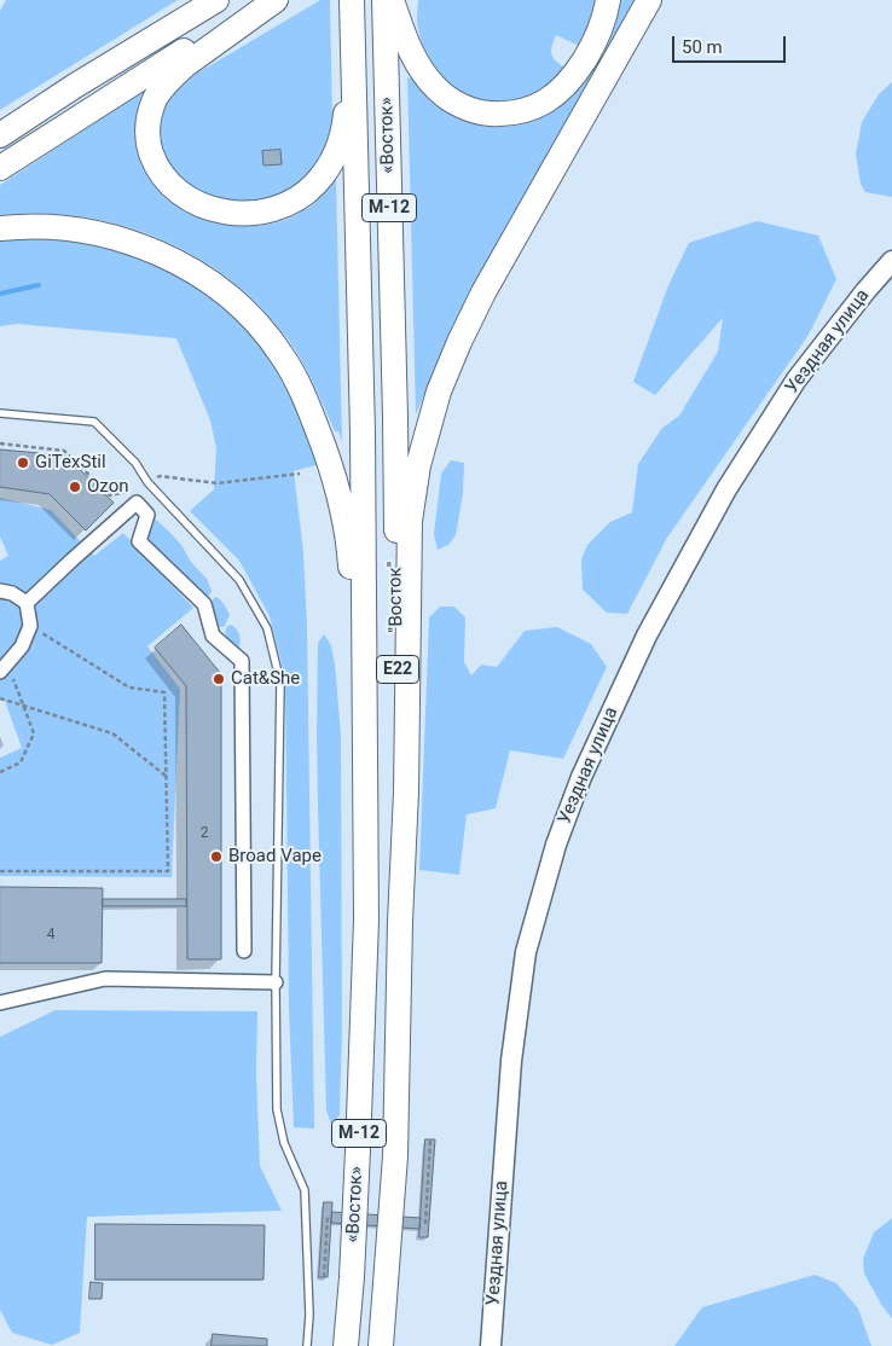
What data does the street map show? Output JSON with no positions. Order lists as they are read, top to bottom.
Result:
{
  "streets": {
    "highway": [
      "«Восток»",
      "М-12",
      "\"Восток\"",
      "E22"
    ],
    "street": ["Уездная улица"]
  },
  "crossings": [
    ["«Восток»", "\"Восток\""]
  ],
  "places": [
    "GiTexStil",
    "Ozon",
    "Cat&She",
    "Broad Vape"
  ],
  "house_numbers": ["2", "4"],
  "scale_bar": "50 m"
}
